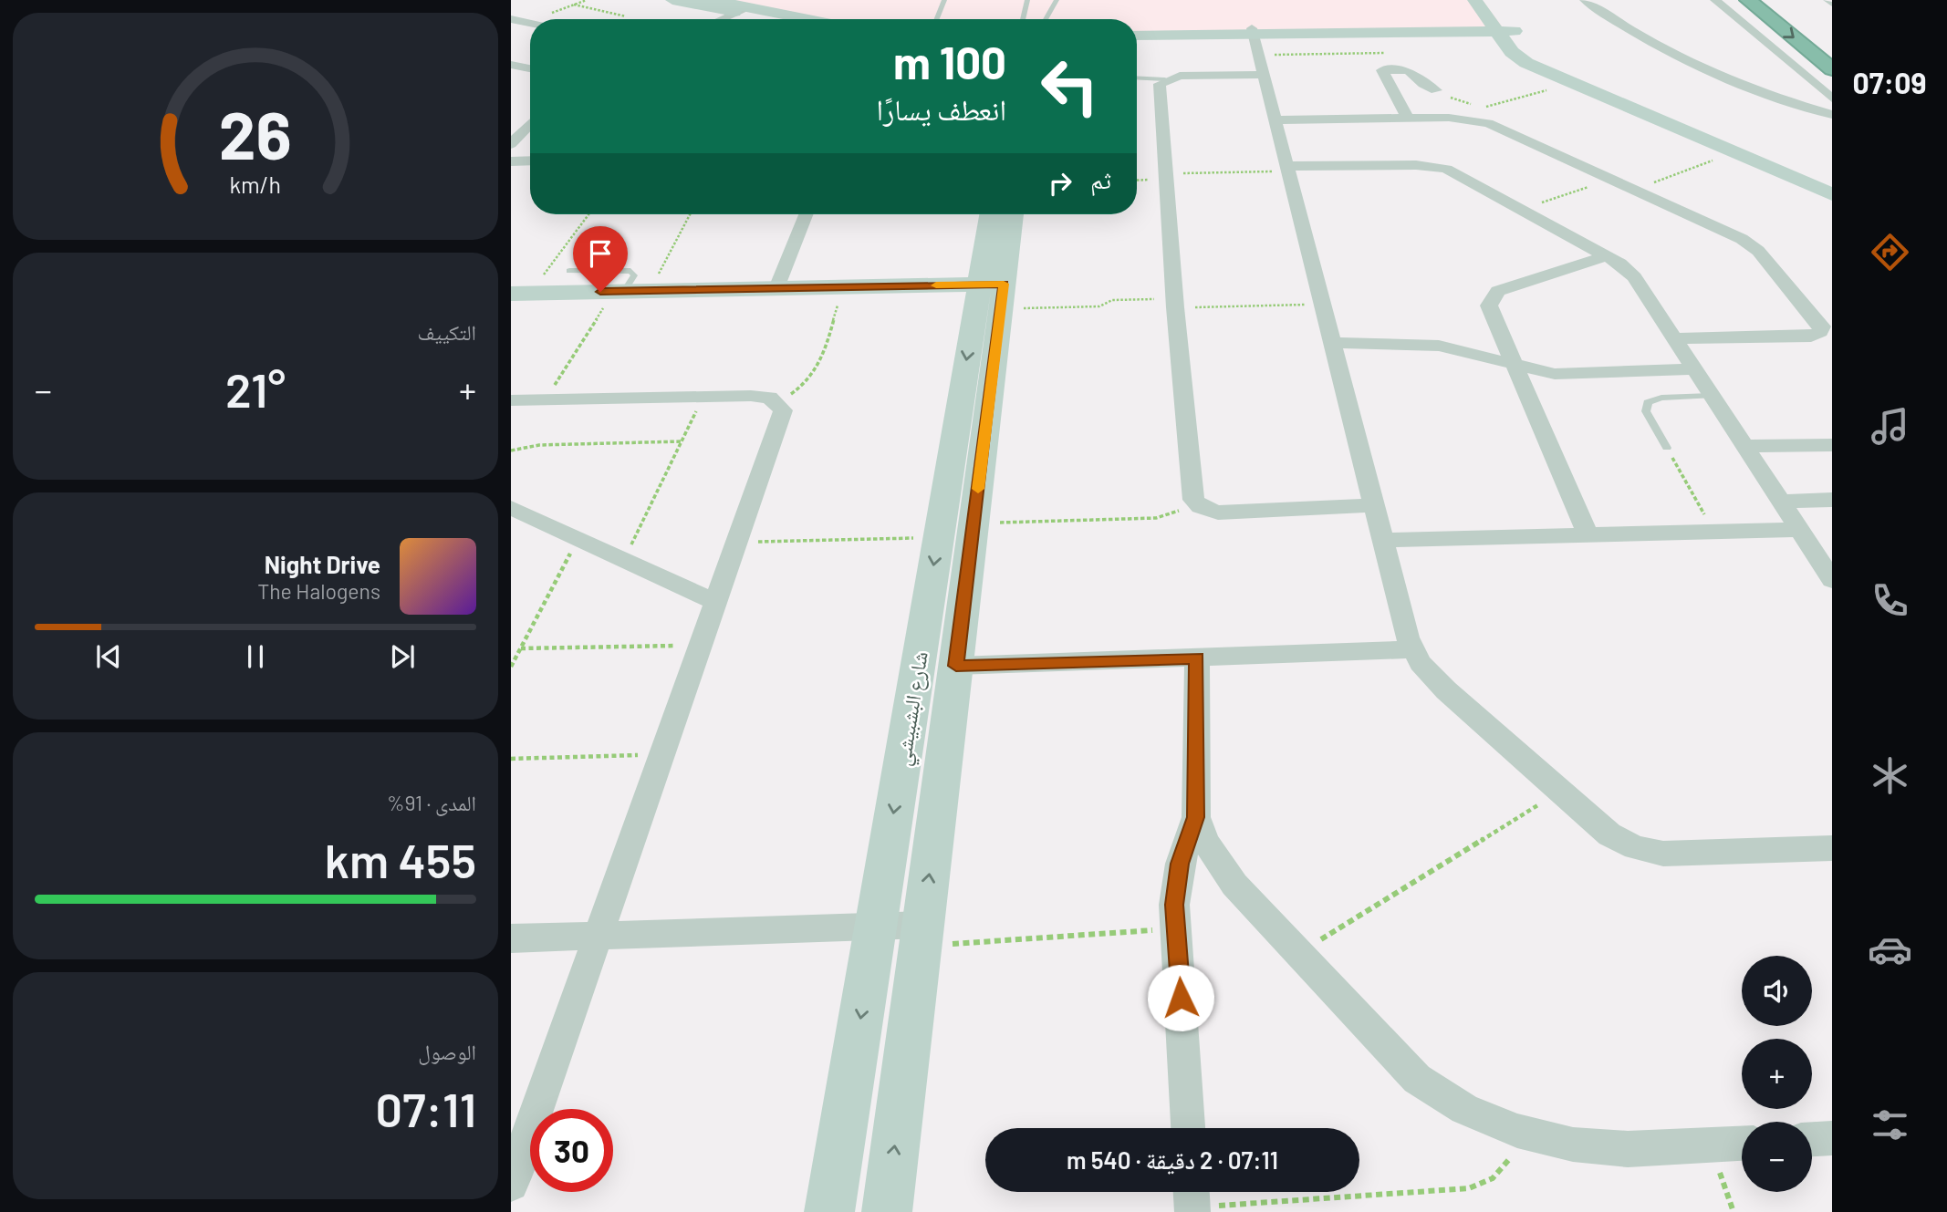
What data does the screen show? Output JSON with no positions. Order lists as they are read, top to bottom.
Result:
{
  "streets": {
    "street": ["شارع البشبيشي"]
  },
  "page": {
    "tabs": "07:09",
    "turn": ["100 m", "انعطف يسارًا"],
    "then": "ثم",
    "tile": [
      "التكييف",
      ["المدى · 91%", "455 km"],
      ["الوصول", "07:11"]
    ],
    "heat": ["−", "21°", "+"],
    "song": ["Night Drive", "The Halogens"],
    "map_buttons": ["+", "−"],
    "limit": "30",
    "trip": "07:11 · 2 دقيقة · 540 m",
    "gauge": ["26", "km/h"]
  }
}
